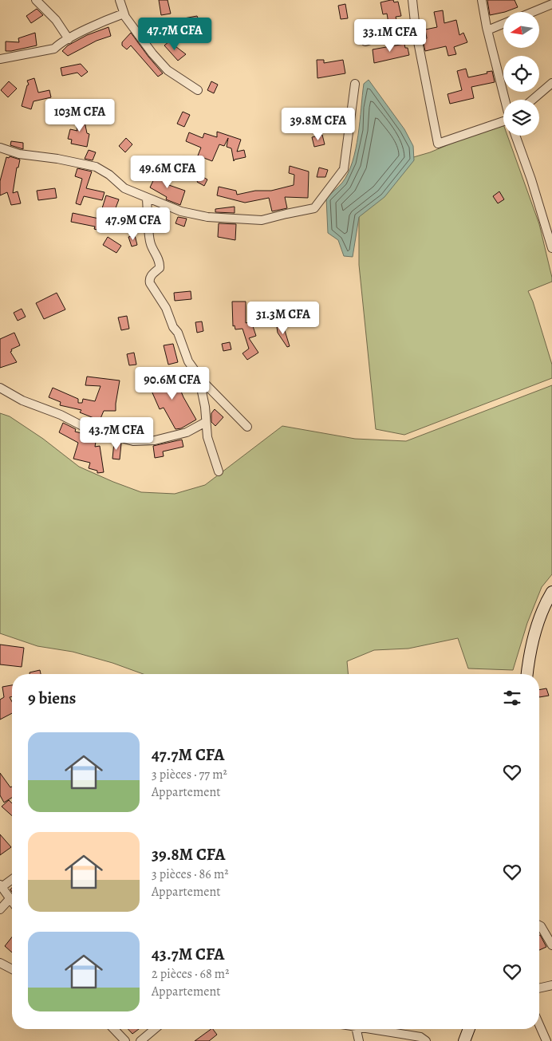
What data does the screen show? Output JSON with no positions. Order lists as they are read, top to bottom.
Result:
{
  "north": "left",
  "page": {
    "price": [
      "47.7M CFA",
      "33.1M CFA",
      "103M CFA",
      "39.8M CFA",
      "49.6M CFA",
      "47.9M CFA",
      "31.3M CFA",
      "90.6M CFA",
      "43.7M CFA"
    ],
    "heading": "9 biens",
    "list": [
      {
        "name": "47.7M CFA",
        "note": "3 pièces · 77 m² · Appartement"
      },
      {
        "name": "39.8M CFA",
        "note": "3 pièces · 86 m² · Appartement"
      },
      {
        "name": "43.7M CFA",
        "note": "2 pièces · 68 m² · Appartement"
      }
    ]
  }
}
